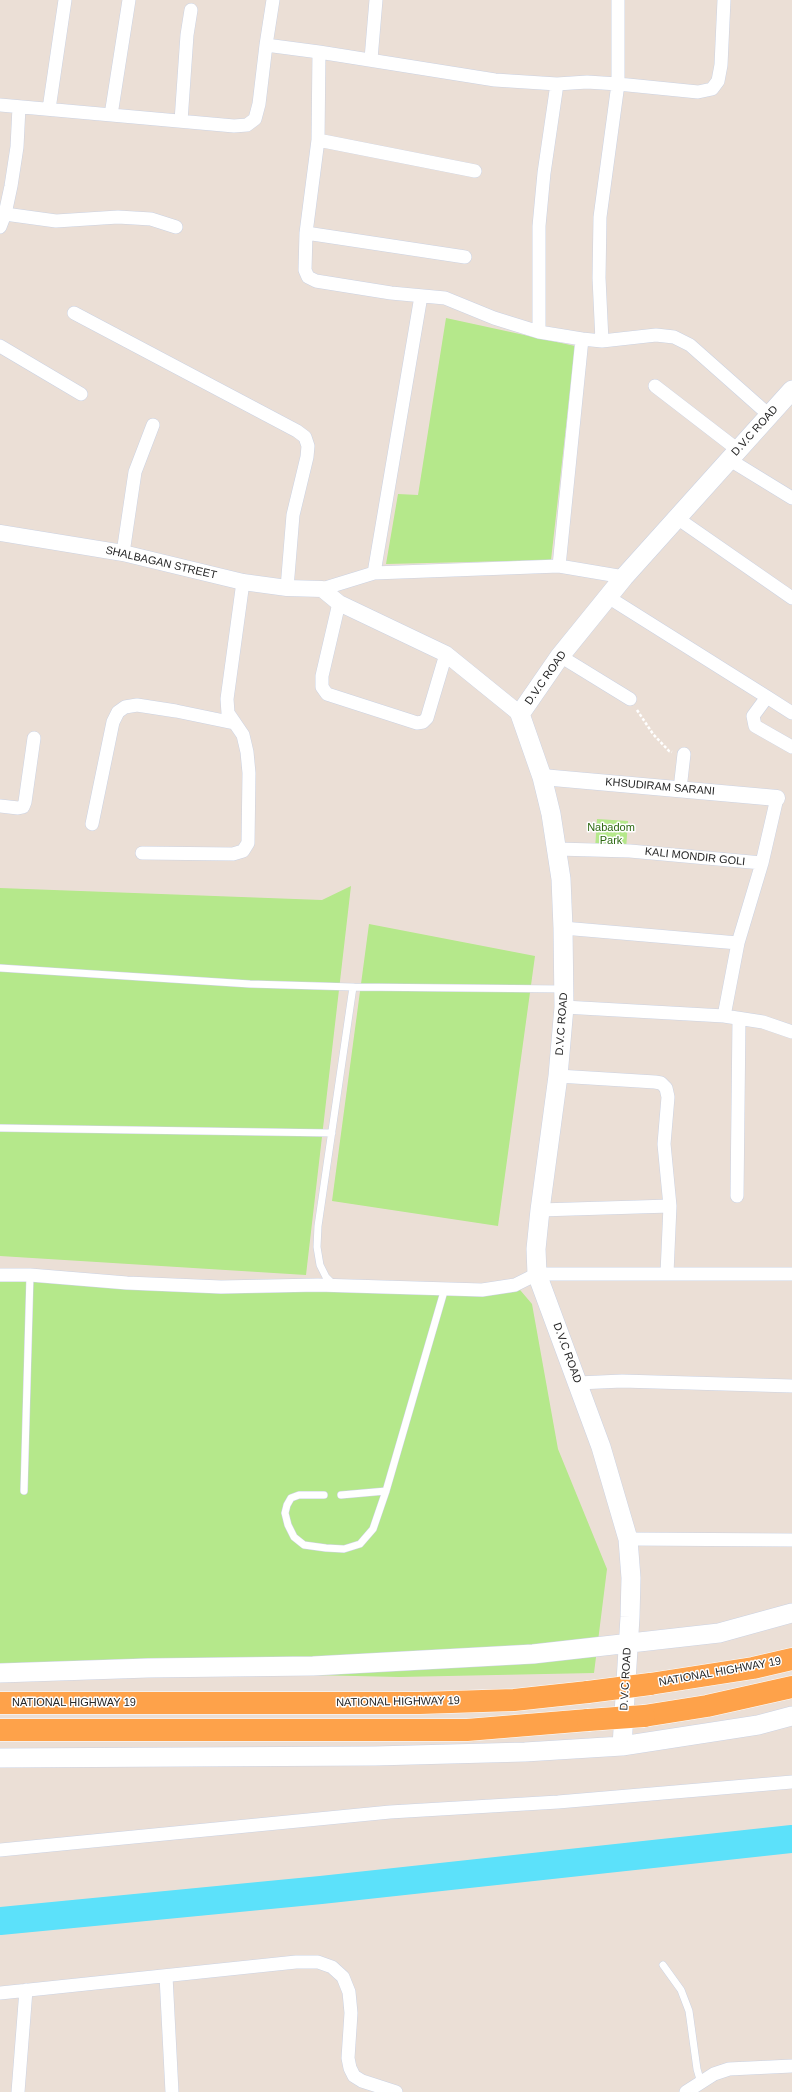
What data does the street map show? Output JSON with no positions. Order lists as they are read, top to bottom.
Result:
{
  "streets": {
    "highway": ["NATIONAL HIGHWAY 19"],
    "main road": ["D.V.C ROAD"],
    "street": ["SHALBAGAN STREET", "KHSUDIRAM SARANI", "KALI MONDIR GOLI"]
  },
  "crossings": [
    ["D.V.C ROAD", "KHSUDIRAM SARANI"],
    ["D.V.C ROAD", "KALI MONDIR GOLI"]
  ],
  "parks": ["Nabadom Park"]
}
